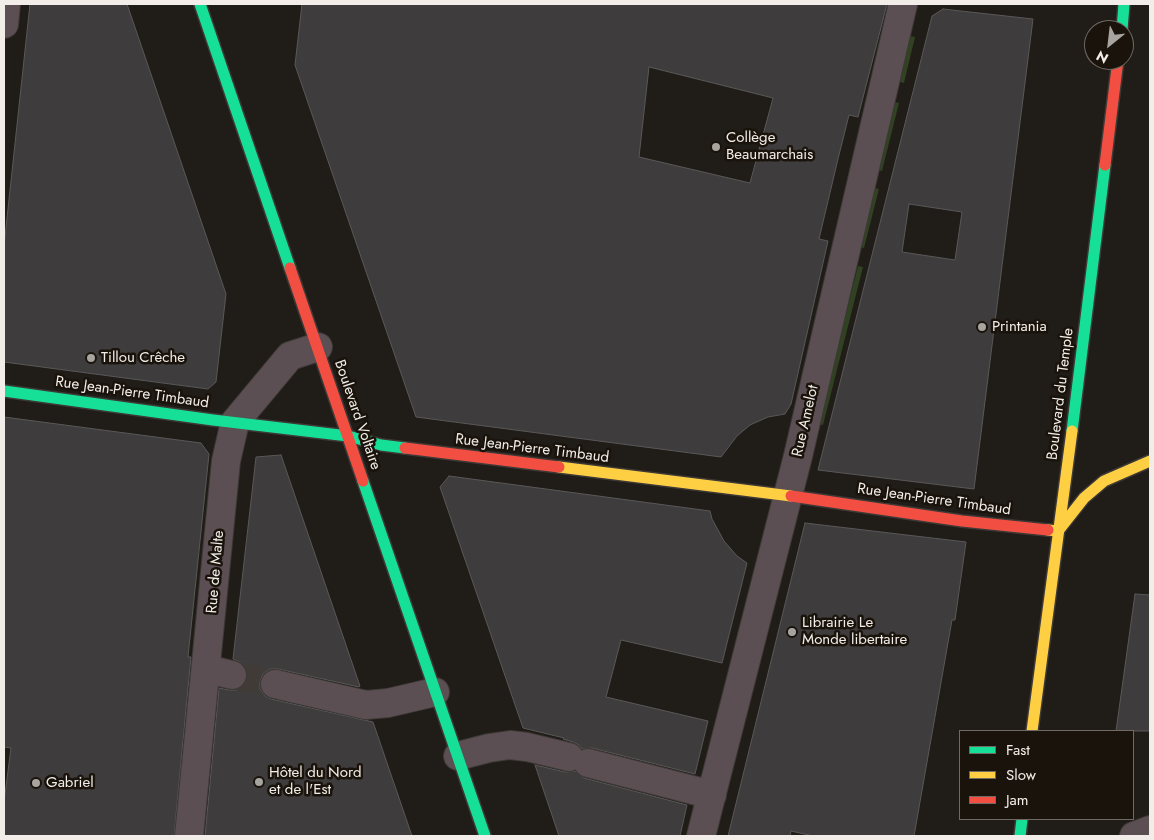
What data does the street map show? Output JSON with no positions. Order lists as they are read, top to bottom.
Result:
{
  "streets": {
    "main road": ["Rue Jean-Pierre Timbaud", "Boulevard du Temple", "Boulevard Voltaire"],
    "street": ["Rue Amelot", "Rue de Malte"]
  },
  "crossings": [
    ["Rue Jean-Pierre Timbaud", "Boulevard du Temple"],
    ["Rue Jean-Pierre Timbaud", "Boulevard Voltaire"],
    ["Rue Jean-Pierre Timbaud", "Rue Amelot"],
    ["Rue Jean-Pierre Timbaud", "Rue de Malte"],
    ["Boulevard Voltaire", "Rue de Malte"]
  ],
  "places": [
    "Collège Beaumarchais",
    "Printania",
    "Tillou Crêche",
    "Librairie Le Monde libertaire",
    "Hôtel du Nord et de l'Est",
    "Gabriel"
  ],
  "legend": ["Fast", "Slow", "Jam"],
  "north": "bottom left"
}
